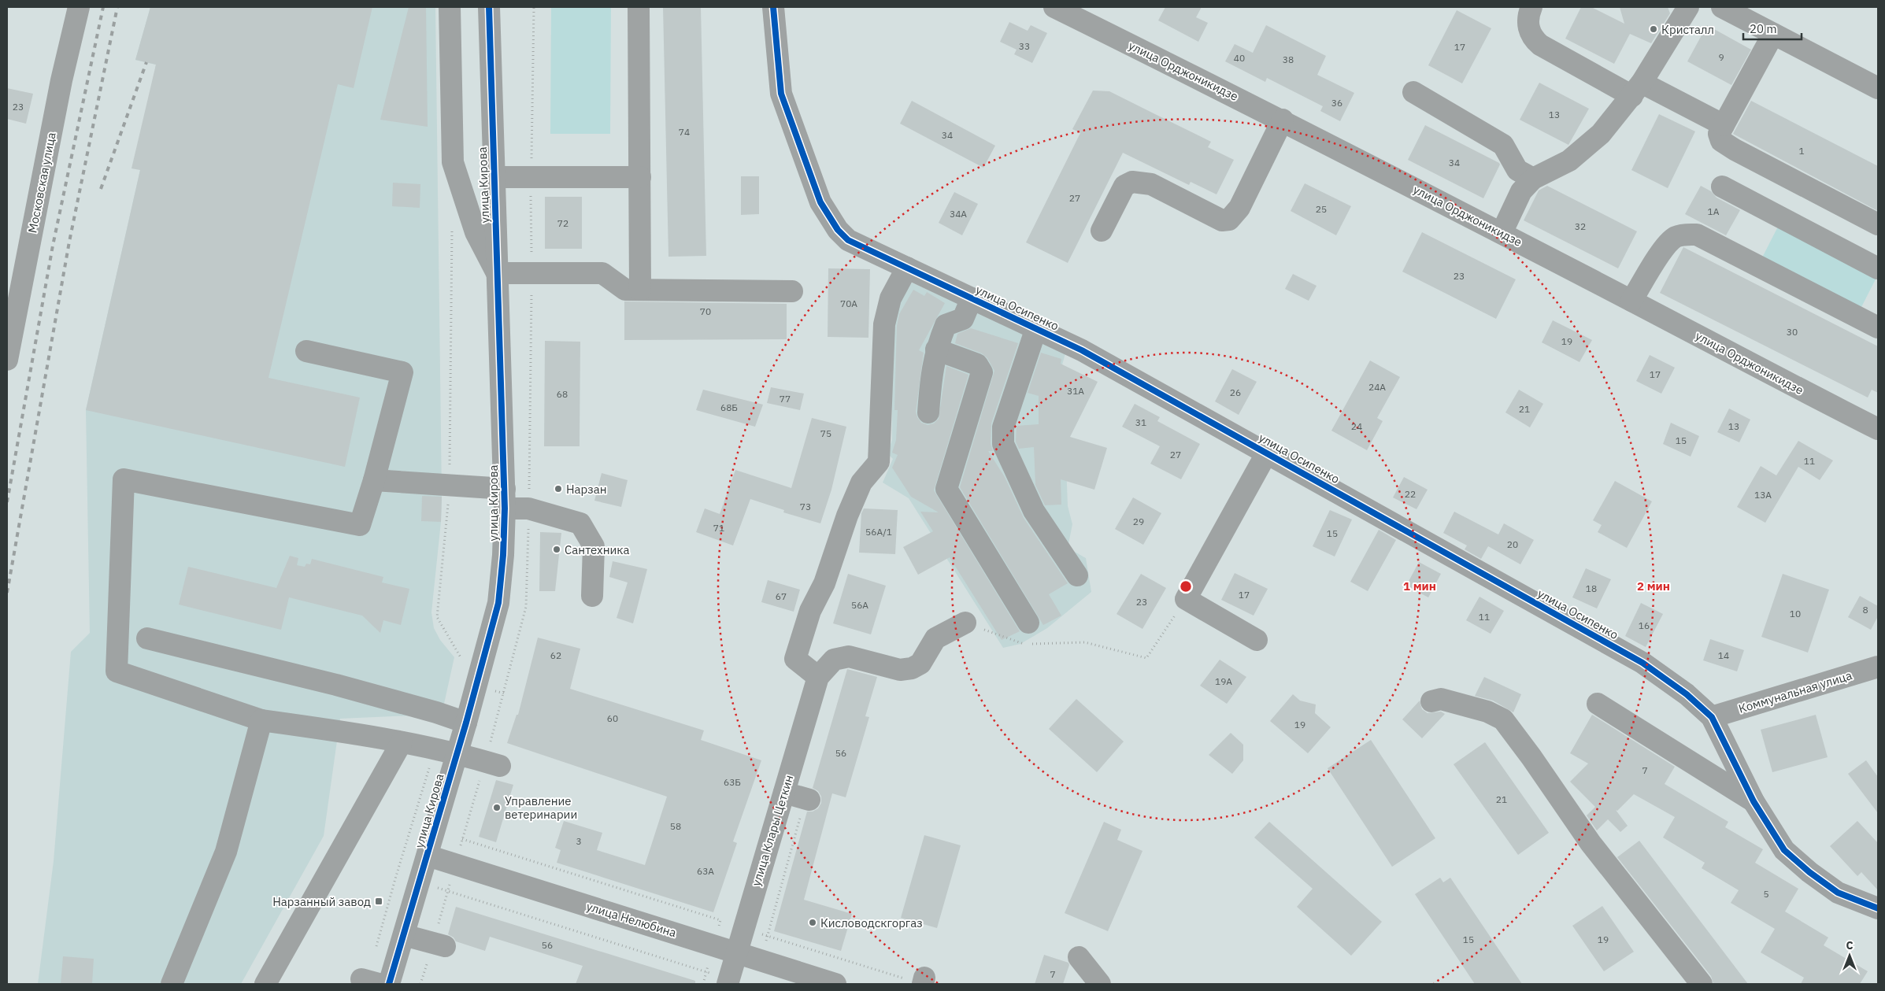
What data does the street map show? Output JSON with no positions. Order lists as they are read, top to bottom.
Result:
{
  "streets": {
    "street": [
      "улица Орджоникидзе",
      "Московская улица",
      "улица Кирова",
      "улица Осипенко",
      "Коммунальная улица",
      "улица Клары Цеткин",
      "улица Нелюбина"
    ]
  },
  "crossings": [
    ["улица Кирова", "улица Нелюбина"],
    ["улица Осипенко", "Коммунальная улица"],
    ["улица Клары Цеткин", "улица Нелюбина"]
  ],
  "places": {
    "other": [
      "Кристалл",
      "Нарзан",
      "Сантехника",
      "Управление ветеринарии",
      "Кисловодскгоргаз"
    ],
    "transit": ["Нарзанный завод"]
  },
  "house_numbers": [
    "33",
    "17",
    "9",
    "40",
    "38",
    "36",
    "23",
    "13",
    "74",
    "34",
    "1",
    "34",
    "27",
    "25",
    "1А",
    "34А",
    "72",
    "32",
    "23",
    "70А",
    "70",
    "30",
    "19",
    "17",
    "24А",
    "31А",
    "26",
    "68",
    "77",
    "68Б",
    "21",
    "31",
    "24",
    "13",
    "75",
    "15",
    "27",
    "11",
    "22",
    "13А",
    "73",
    "29",
    "71",
    "56А/1",
    "15",
    "20",
    "18",
    "17",
    "67",
    "23",
    "56А",
    "8",
    "10",
    "11",
    "16",
    "62",
    "14",
    "19А",
    "60",
    "19",
    "56",
    "7",
    "63Б",
    "21",
    "58",
    "3",
    "63А",
    "5",
    "15",
    "19",
    "56",
    "7"
  ],
  "scale_bar": "20 m",
  "north": "top",
  "rings": ["1 мин", "2 мин"]
}
